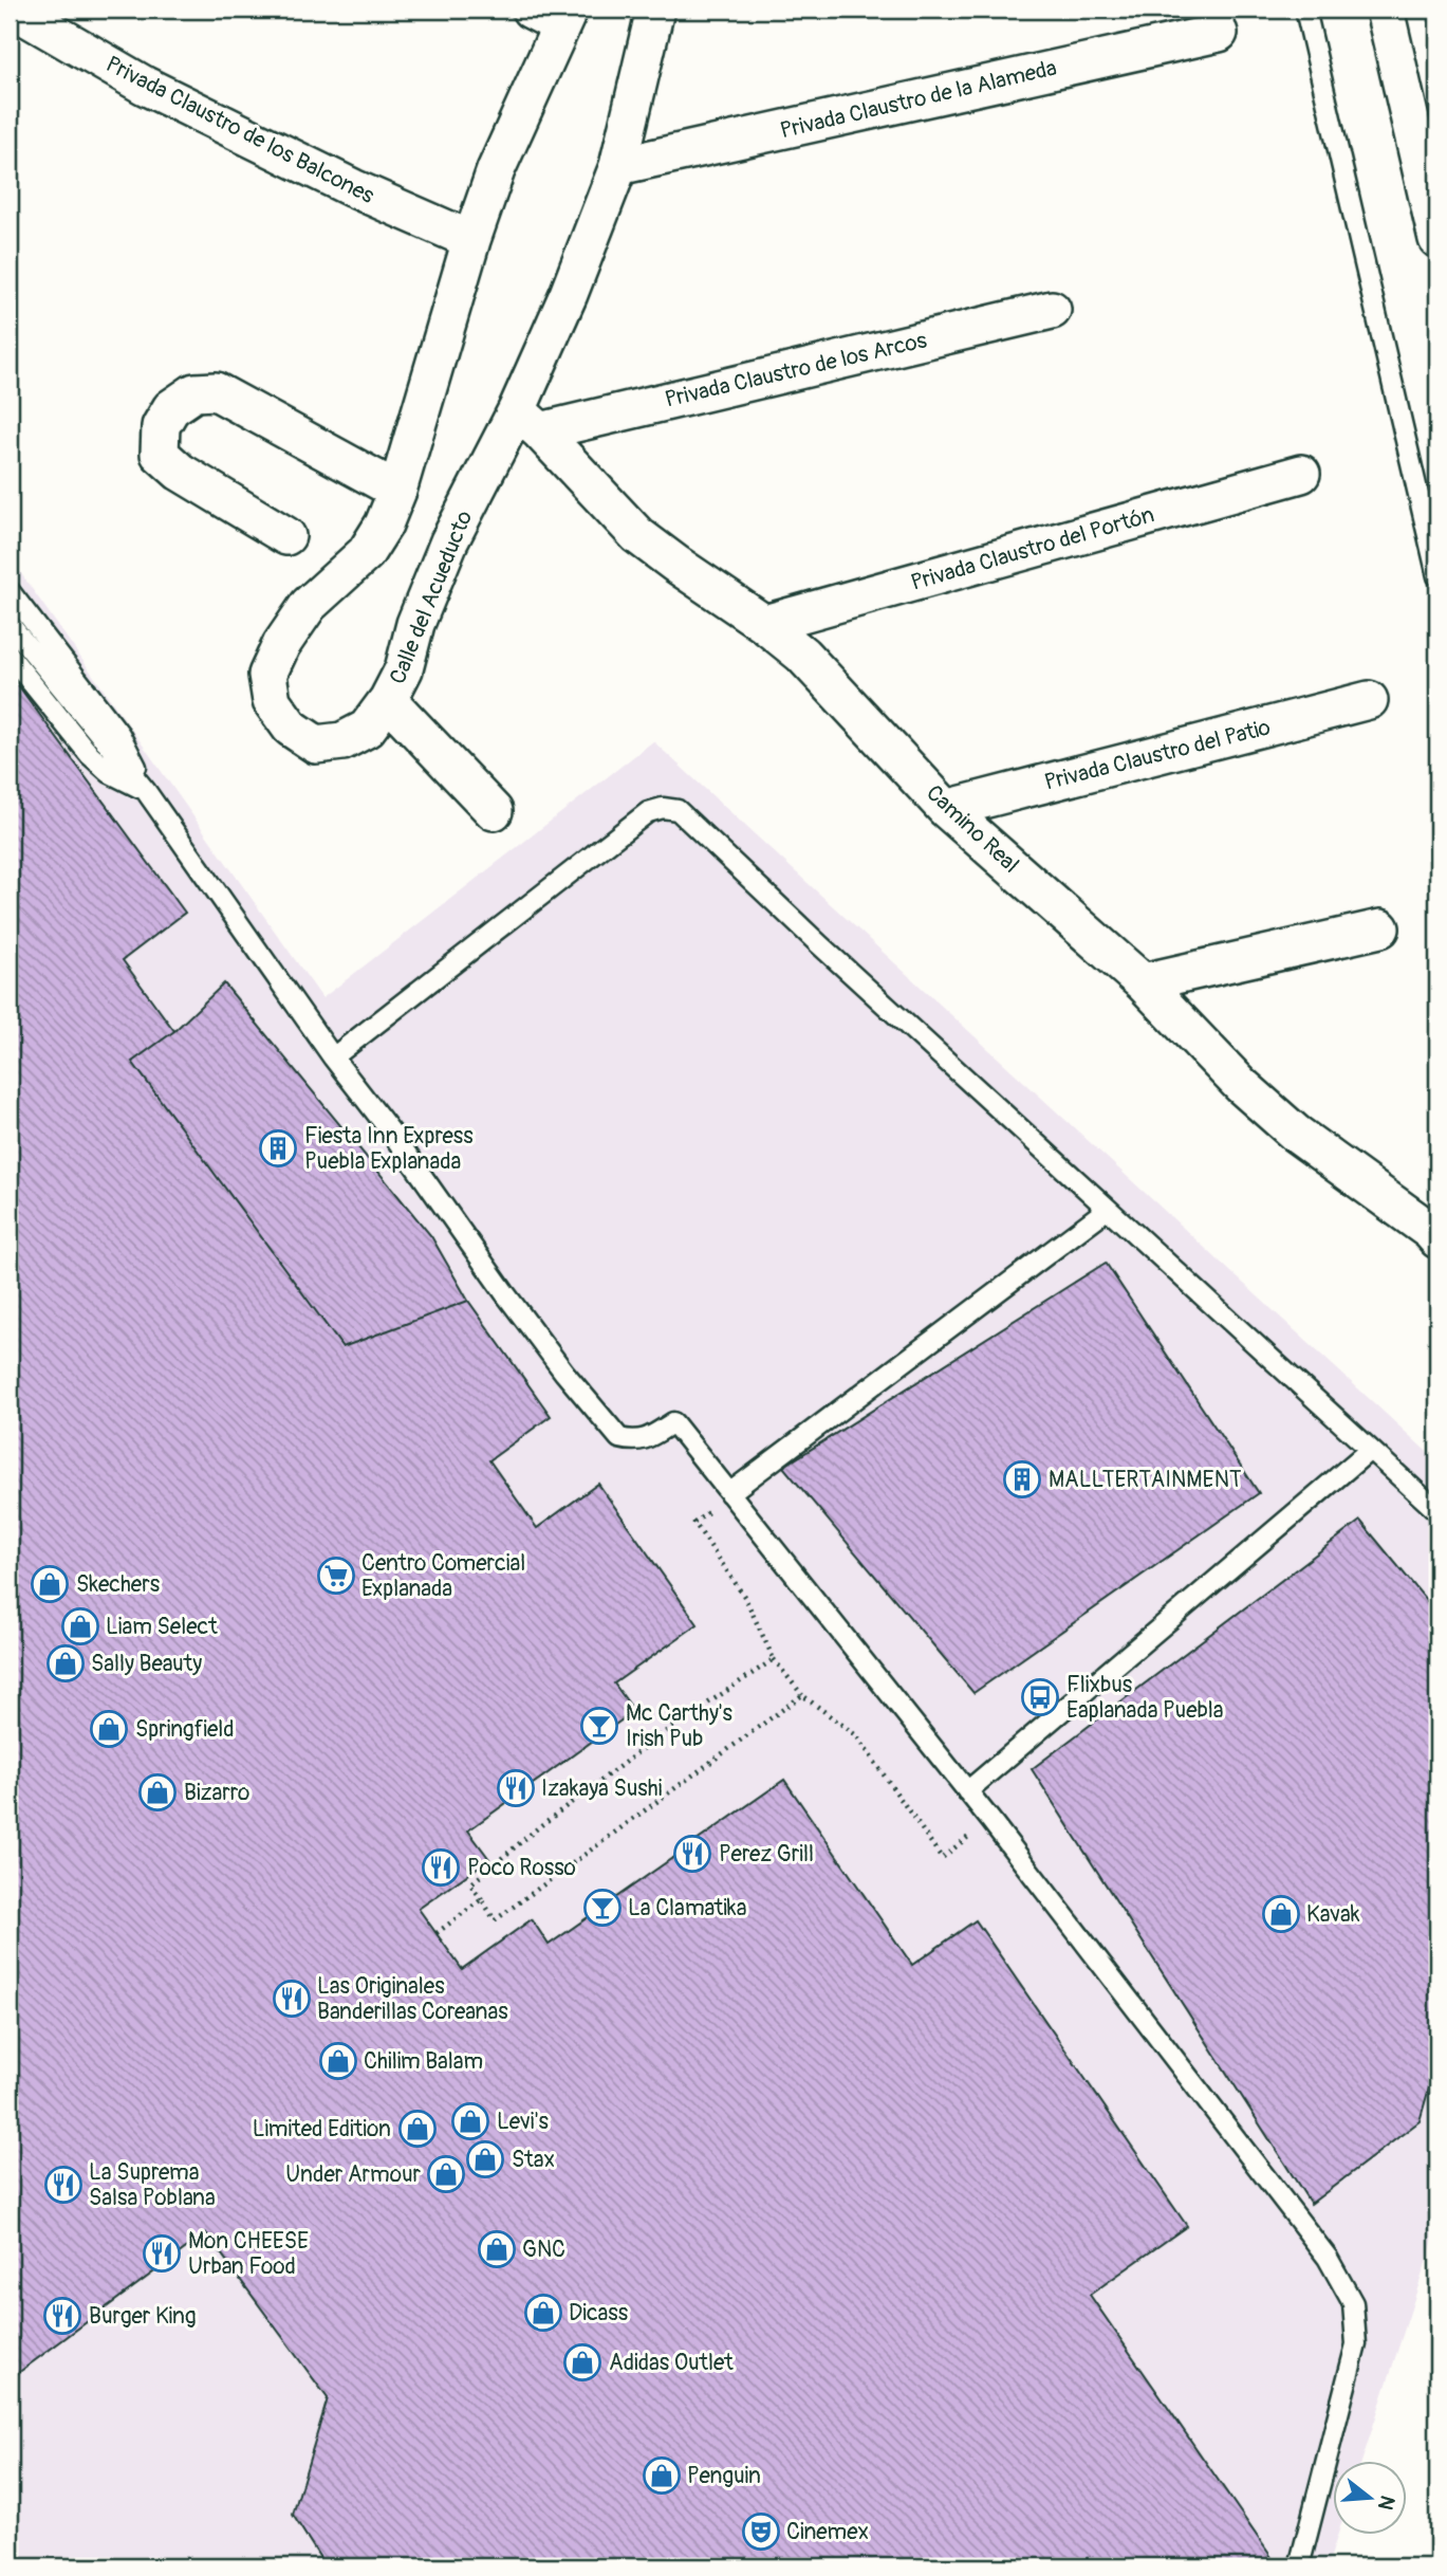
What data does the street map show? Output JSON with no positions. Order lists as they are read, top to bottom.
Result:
{
  "streets": {
    "street": [
      "Privada Claustro de la Alameda",
      "Privada Claustro de los Balcones",
      "Privada Claustro de los Arcos",
      "Privada Claustro del Portón",
      "Calle del Acueducto",
      "Privada Claustro del Patio",
      "Camino Real"
    ]
  },
  "crossings": [
    ["Privada Claustro de la Alameda", "Calle del Acueducto"],
    ["Privada Claustro de los Balcones", "Calle del Acueducto"],
    ["Privada Claustro de los Arcos", "Calle del Acueducto"],
    ["Privada Claustro de los Arcos", "Camino Real"],
    ["Privada Claustro del Portón", "Camino Real"],
    ["Calle del Acueducto", "Camino Real"],
    ["Privada Claustro del Patio", "Camino Real"]
  ],
  "places": {
    "building": ["Fiesta Inn Express Puebla Explanada", "MALLTERTAINMENT"],
    "supermarket": ["Centro Comercial Explanada"],
    "shop": [
      "Skechers",
      "Liam Select",
      "Sally Beauty",
      "Springfield",
      "Bizarro",
      "Kavak",
      "Chilim Balam",
      "Levi's",
      "Limited Edition",
      "Stax",
      "Under Armour",
      "GNC",
      "Dicass",
      "Adidas Outlet",
      "Penguin"
    ],
    "bus stop": ["Flixbus Eaplanada Puebla"],
    "bar": ["Mc Carthy's Irish Pub", "La Clamatika"],
    "restaurant": [
      "Izakaya Sushi",
      "Perez Grill",
      "Poco Rosso",
      "Las Originales Banderillas Coreanas",
      "La Suprema Salsa Poblana",
      "Mon CHEESE Urban Food",
      "Burger King"
    ],
    "theatre": ["Cinemex"]
  },
  "north": "right"
}
